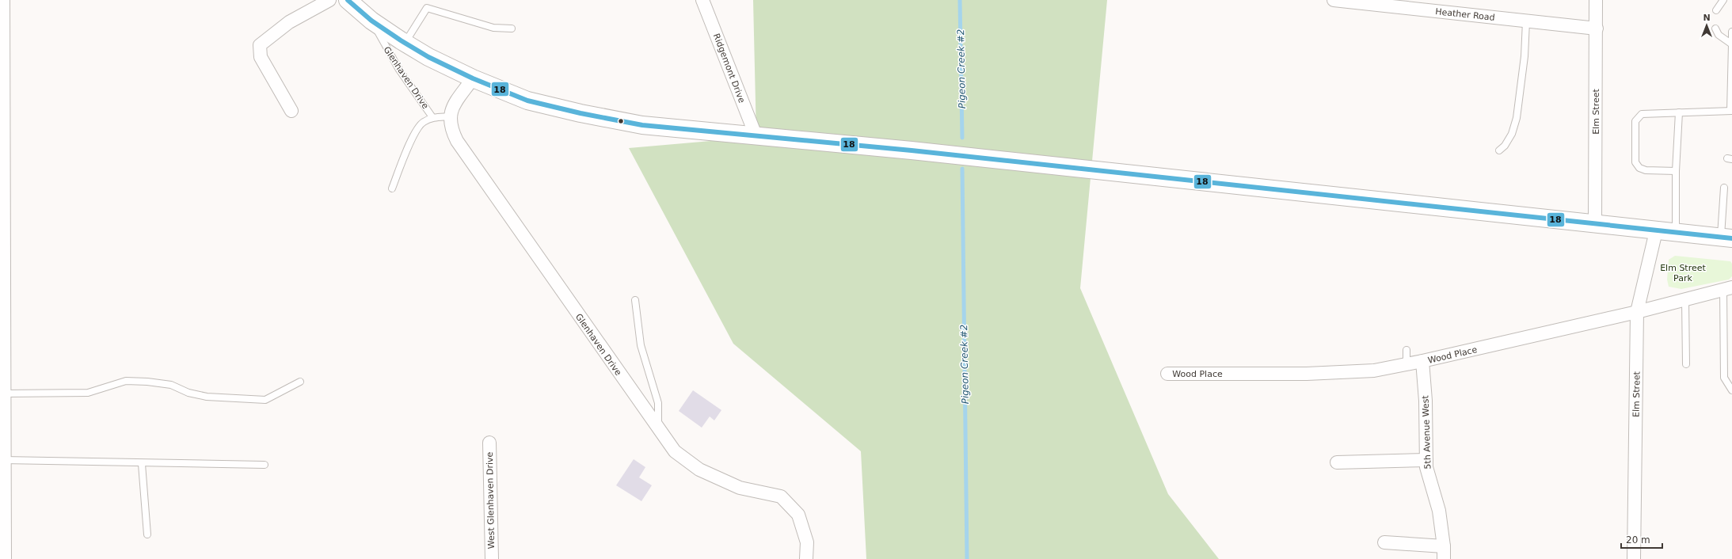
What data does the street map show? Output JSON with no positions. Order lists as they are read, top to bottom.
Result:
{
  "streets": {
    "street": [
      "Heather Road",
      "Ridgemont Drive",
      "Glenhaven Drive",
      "Elm Street",
      "Wood Place",
      "5th Avenue West",
      "West Glenhaven Drive"
    ]
  },
  "crossings": [
    ["Heather Road", "Elm Street"],
    ["Elm Street", "Wood Place"],
    ["Wood Place", "5th Avenue West"]
  ],
  "water": ["Pigeon Creek #2"],
  "parks": ["Elm Street Park"],
  "lines": ["transit line 18"],
  "scale_bar": "20 m",
  "north": "top"
}
